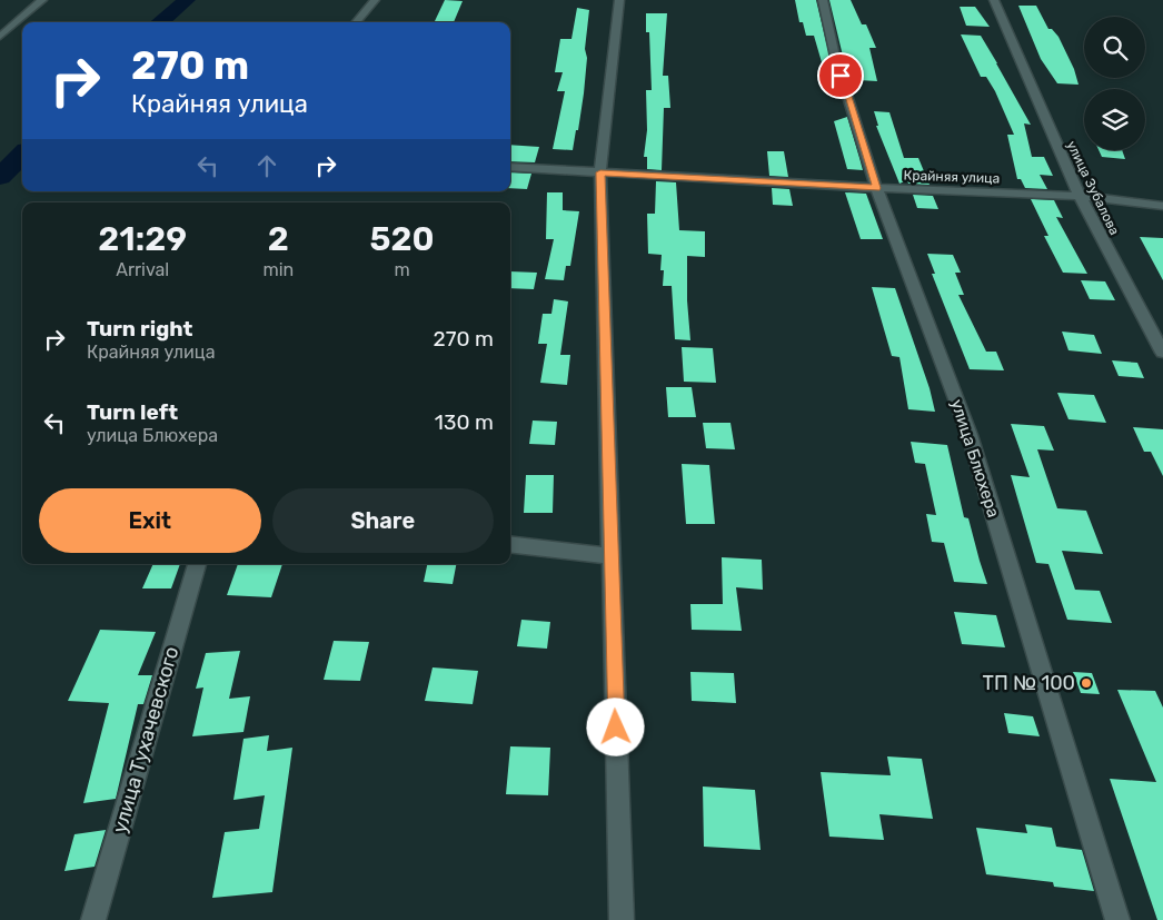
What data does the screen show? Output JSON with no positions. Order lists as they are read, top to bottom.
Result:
{
  "streets": {
    "street": [
      "Крайняя улица",
      "улица Зубалова",
      "улица Блюхера",
      "улица Тухачевского"
    ]
  },
  "crossings": [
    ["Крайняя улица", "улица Зубалова"],
    ["Крайняя улица", "улица Блюхера"]
  ],
  "places": ["ТП № 100"],
  "page": {
    "turn": ["270 m", "Крайняя улица"],
    "eta": [
      "21:29",
      "Arrival",
      "2",
      "min",
      "520",
      "m"
    ],
    "list": [
      {
        "name": "Turn right",
        "note": "Крайняя улица",
        "value": "270 m"
      },
      {
        "name": "Turn left",
        "note": "улица Блюхера",
        "value": "130 m"
      }
    ],
    "buttons": ["Exit", "Share"]
  }
}
